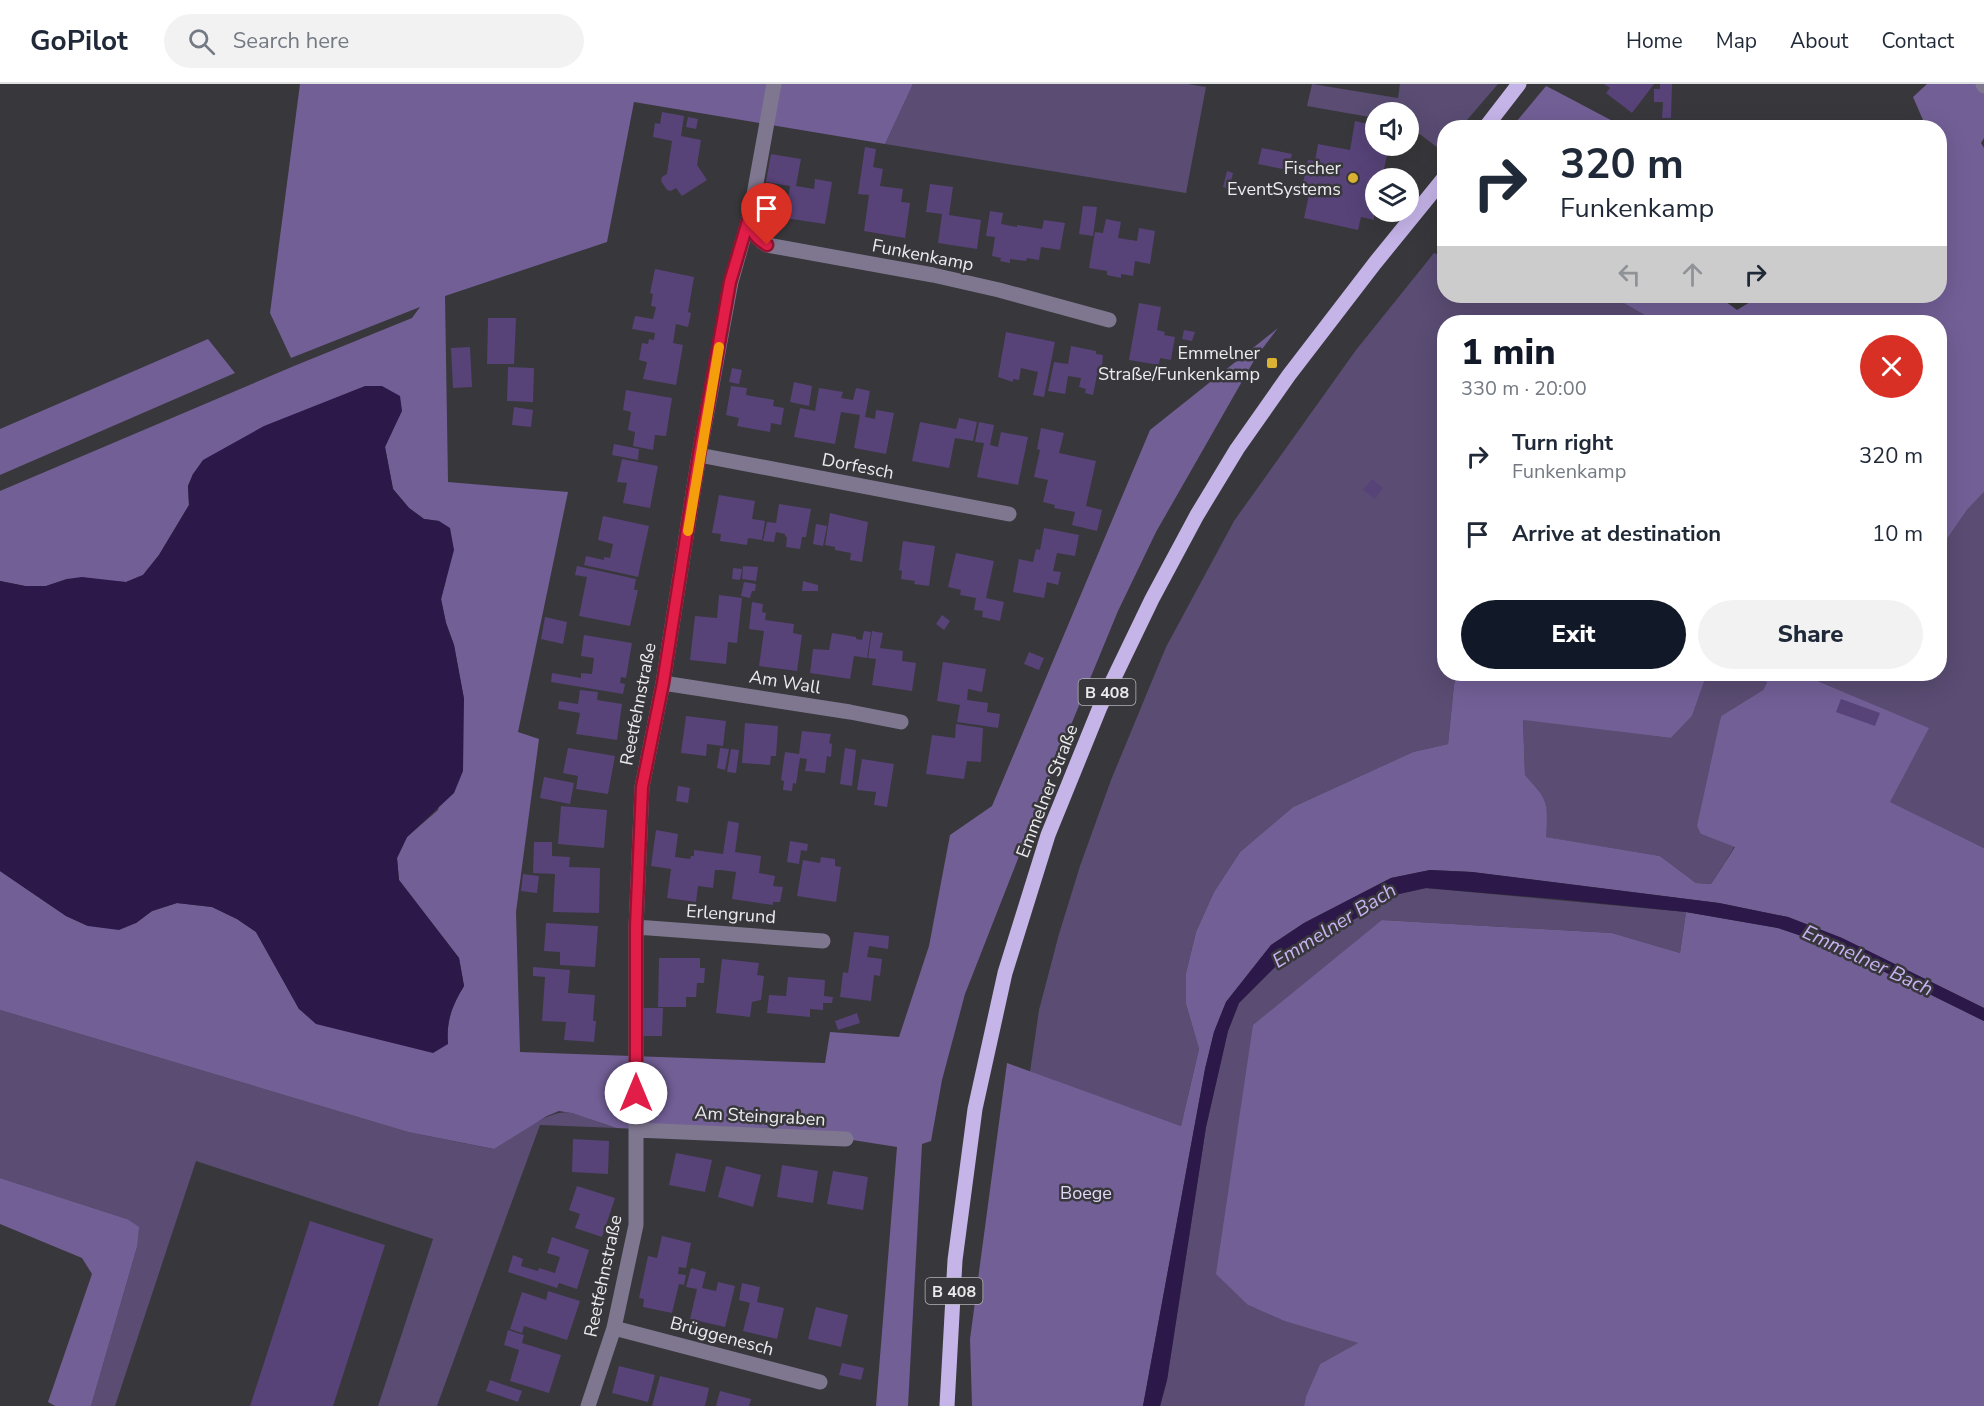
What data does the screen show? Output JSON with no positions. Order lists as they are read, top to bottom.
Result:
{
  "streets": {
    "main road": ["B 408", "Emmelner Straße"],
    "street": [
      "Funkenkamp",
      "Dorfesch",
      "Am Wall",
      "Reetfehnstraße",
      "Erlengrund",
      "Am Steingraben",
      "Brüggenesch"
    ]
  },
  "crossings": [
    ["Funkenkamp", "Reetfehnstraße"],
    ["Dorfesch", "Reetfehnstraße"],
    ["Am Wall", "Reetfehnstraße"],
    ["Reetfehnstraße", "Erlengrund"],
    ["Reetfehnstraße", "Am Steingraben"],
    ["Reetfehnstraße", "Brüggenesch"]
  ],
  "water": ["Emmelner Bach"],
  "parks": ["Boege"],
  "places": {
    "other": ["Fischer EventSystems"],
    "transit": ["Emmelner Straße/Funkenkamp"]
  },
  "page": {
    "header": "GoPilot",
    "search": "Search here",
    "nav": [
      "Home",
      "Map",
      "About",
      "Contact"
    ],
    "turn": ["320 m", "Funkenkamp"],
    "heading": ["1 min", "330 m · 20:00"],
    "list": [
      {
        "name": "Turn right",
        "note": "Funkenkamp",
        "value": "320 m"
      },
      {
        "name": "Arrive at destination",
        "value": "10 m"
      }
    ],
    "buttons": ["Exit", "Share"]
  }
}
